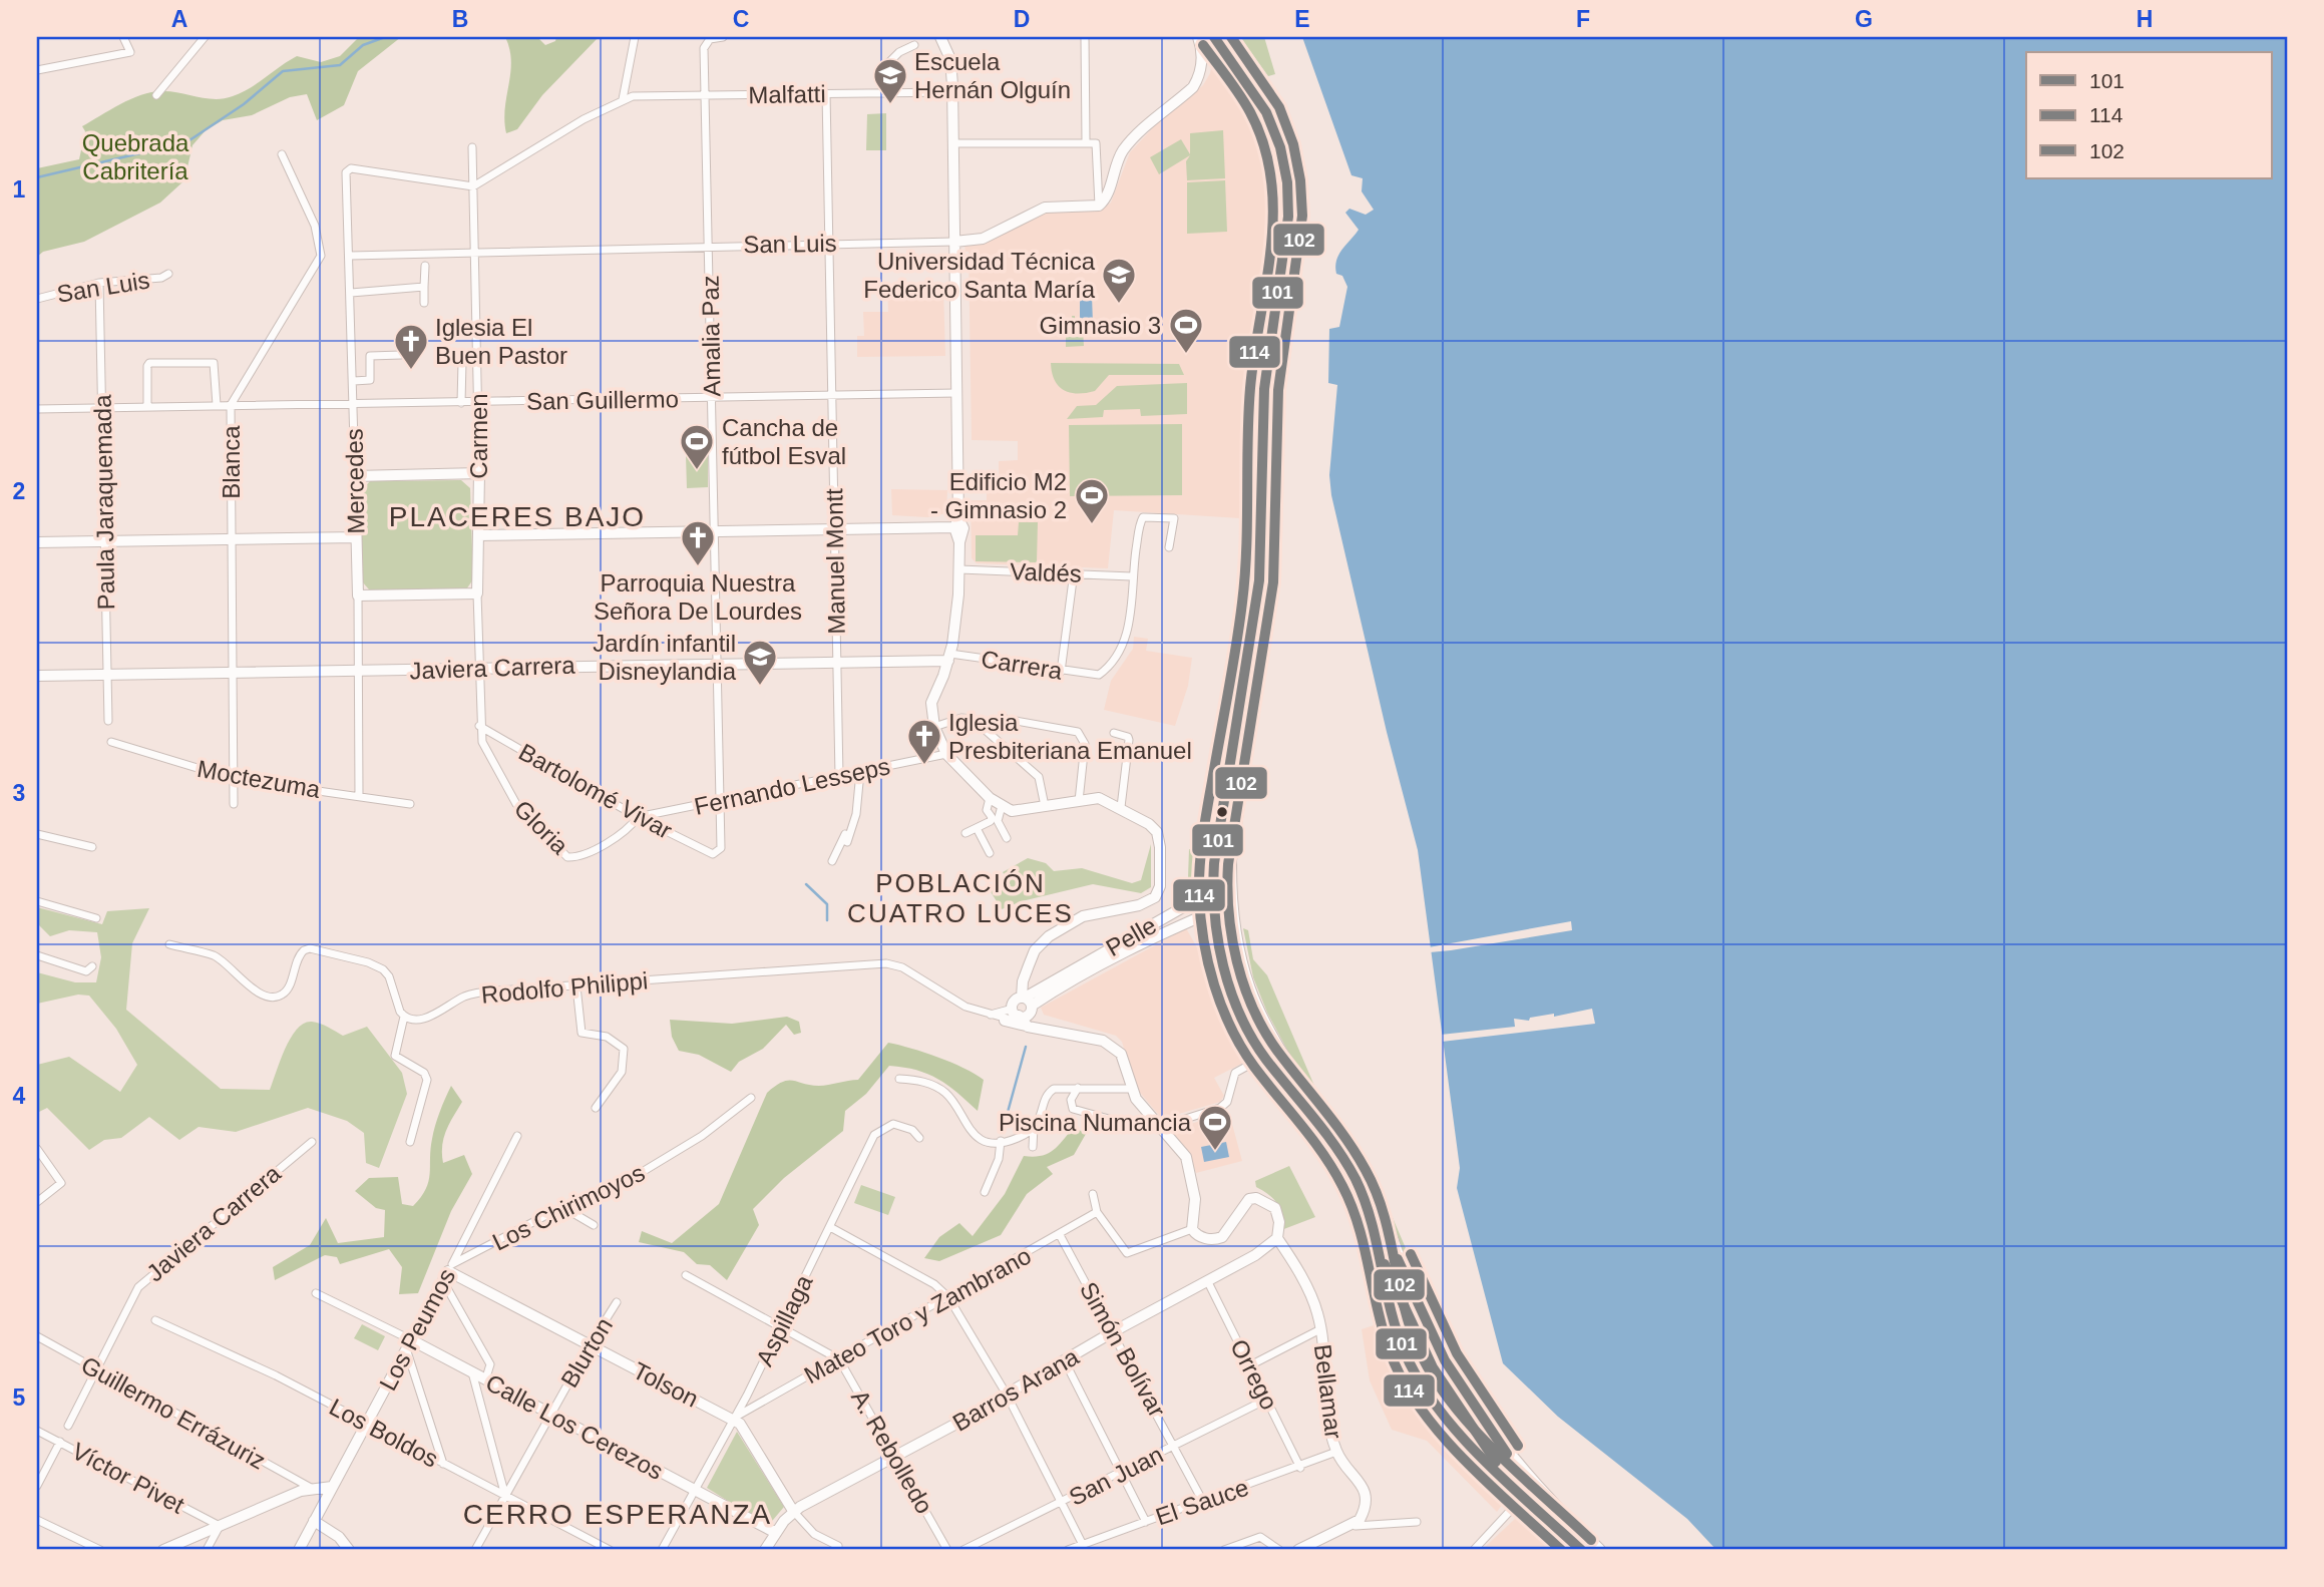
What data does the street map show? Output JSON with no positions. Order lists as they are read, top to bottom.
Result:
{
  "streets": {
    "street": [
      "Malfatti",
      "San Luis",
      "Amalia Paz",
      "San Guillermo",
      "Carmen",
      "Blanca",
      "Mercedes",
      "Paula Jaraquemada",
      "Manuel Montt",
      "Valdés",
      "Carrera",
      "Javiera Carrera",
      "Moctezuma",
      "Fernando Lesseps",
      "Bartolomé Vivar",
      "Gloria",
      "Pelle",
      "Rodolfo Philippi",
      "Los Chirimoyos",
      "Mateo Toro y Zambrano",
      "Aspillaga",
      "Los Peumos",
      "Simón Bolívar",
      "Blurton",
      "Orrego",
      "Tolson",
      "Barros Arana",
      "Bellamar",
      "Guillermo Errázuriz",
      "Calle Los Cerezos",
      "Los Boldos",
      "A. Rebolledo",
      "San Juan",
      "Víctor Pivet",
      "El Sauce"
    ]
  },
  "crossings": [
    ["Malfatti", "Amalia Paz"],
    ["Malfatti", "Carmen"],
    ["Malfatti", "Mercedes"],
    ["Malfatti", "Manuel Montt"],
    ["San Luis", "Amalia Paz"],
    ["San Luis", "Carmen"],
    ["San Luis", "Mercedes"],
    ["San Luis", "Paula Jaraquemada"],
    ["San Luis", "Manuel Montt"],
    ["Amalia Paz", "San Guillermo"],
    ["Amalia Paz", "Javiera Carrera"],
    ["Amalia Paz", "Fernando Lesseps"],
    ["Amalia Paz", "Bartolomé Vivar"],
    ["San Guillermo", "Carmen"],
    ["San Guillermo", "Blanca"],
    ["San Guillermo", "Mercedes"],
    ["San Guillermo", "Paula Jaraquemada"],
    ["San Guillermo", "Manuel Montt"],
    ["Carmen", "Mercedes"],
    ["Carmen", "Javiera Carrera"],
    ["Carmen", "Bartolomé Vivar"],
    ["Carmen", "Gloria"],
    ["Blanca", "Javiera Carrera"],
    ["Blanca", "Moctezuma"],
    ["Mercedes", "Javiera Carrera"],
    ["Mercedes", "Moctezuma"],
    ["Paula Jaraquemada", "Javiera Carrera"],
    ["Manuel Montt", "Javiera Carrera"],
    ["Manuel Montt", "Fernando Lesseps"],
    ["Valdés", "Carrera"],
    ["Carrera", "Javiera Carrera"],
    ["Javiera Carrera", "Guillermo Errázuriz"],
    ["Fernando Lesseps", "Bartolomé Vivar"],
    ["Fernando Lesseps", "Gloria"],
    ["Bartolomé Vivar", "Gloria"],
    ["Los Chirimoyos", "Los Peumos"],
    ["Los Chirimoyos", "Tolson"],
    ["Mateo Toro y Zambrano", "Aspillaga"],
    ["Mateo Toro y Zambrano", "Simón Bolívar"],
    ["Mateo Toro y Zambrano", "Tolson"],
    ["Mateo Toro y Zambrano", "A. Rebolledo"],
    ["Aspillaga", "Tolson"],
    ["Aspillaga", "Calle Los Cerezos"],
    ["Los Peumos", "Tolson"],
    ["Los Peumos", "Calle Los Cerezos"],
    ["Los Peumos", "Los Boldos"],
    ["Simón Bolívar", "Barros Arana"],
    ["Simón Bolívar", "San Juan"],
    ["Simón Bolívar", "El Sauce"],
    ["Blurton", "Tolson"],
    ["Blurton", "Calle Los Cerezos"],
    ["Blurton", "Los Boldos"],
    ["Orrego", "Barros Arana"],
    ["Orrego", "San Juan"],
    ["Orrego", "El Sauce"],
    ["Tolson", "Barros Arana"],
    ["Barros Arana", "Bellamar"],
    ["Barros Arana", "Calle Los Cerezos"],
    ["Barros Arana", "A. Rebolledo"],
    ["Bellamar", "El Sauce"]
  ],
  "districts": ["PLACERES BAJO", "POBLACIÓN CUATRO LUCES", "CERRO ESPERANZA"],
  "parks": ["Quebrada Cabritería"],
  "places": {
    "school or university": ["Escuela Hernán Olguín", "Universidad Técnica Federico Santa María", "Jardín infantil Disneylandia"],
    "sports": [
      "Gimnasio 3",
      "Cancha de fútbol Esval",
      "Edificio M2 - Gimnasio 2",
      "Piscina Numancia"
    ],
    "church": ["Iglesia El Buen Pastor", "Parroquia Nuestra Señora De Lourdes", "Iglesia Presbiteriana Emanuel"]
  },
  "lines": ["transit line 101", "transit line 102", "transit line 114"],
  "legend": ["101", "114", "102"],
  "grid": {
    "columns": [
      "A",
      "B",
      "C",
      "D",
      "E",
      "F",
      "G",
      "H"
    ],
    "rows": [
      "1",
      "2",
      "3",
      "4",
      "5"
    ]
  }
}
